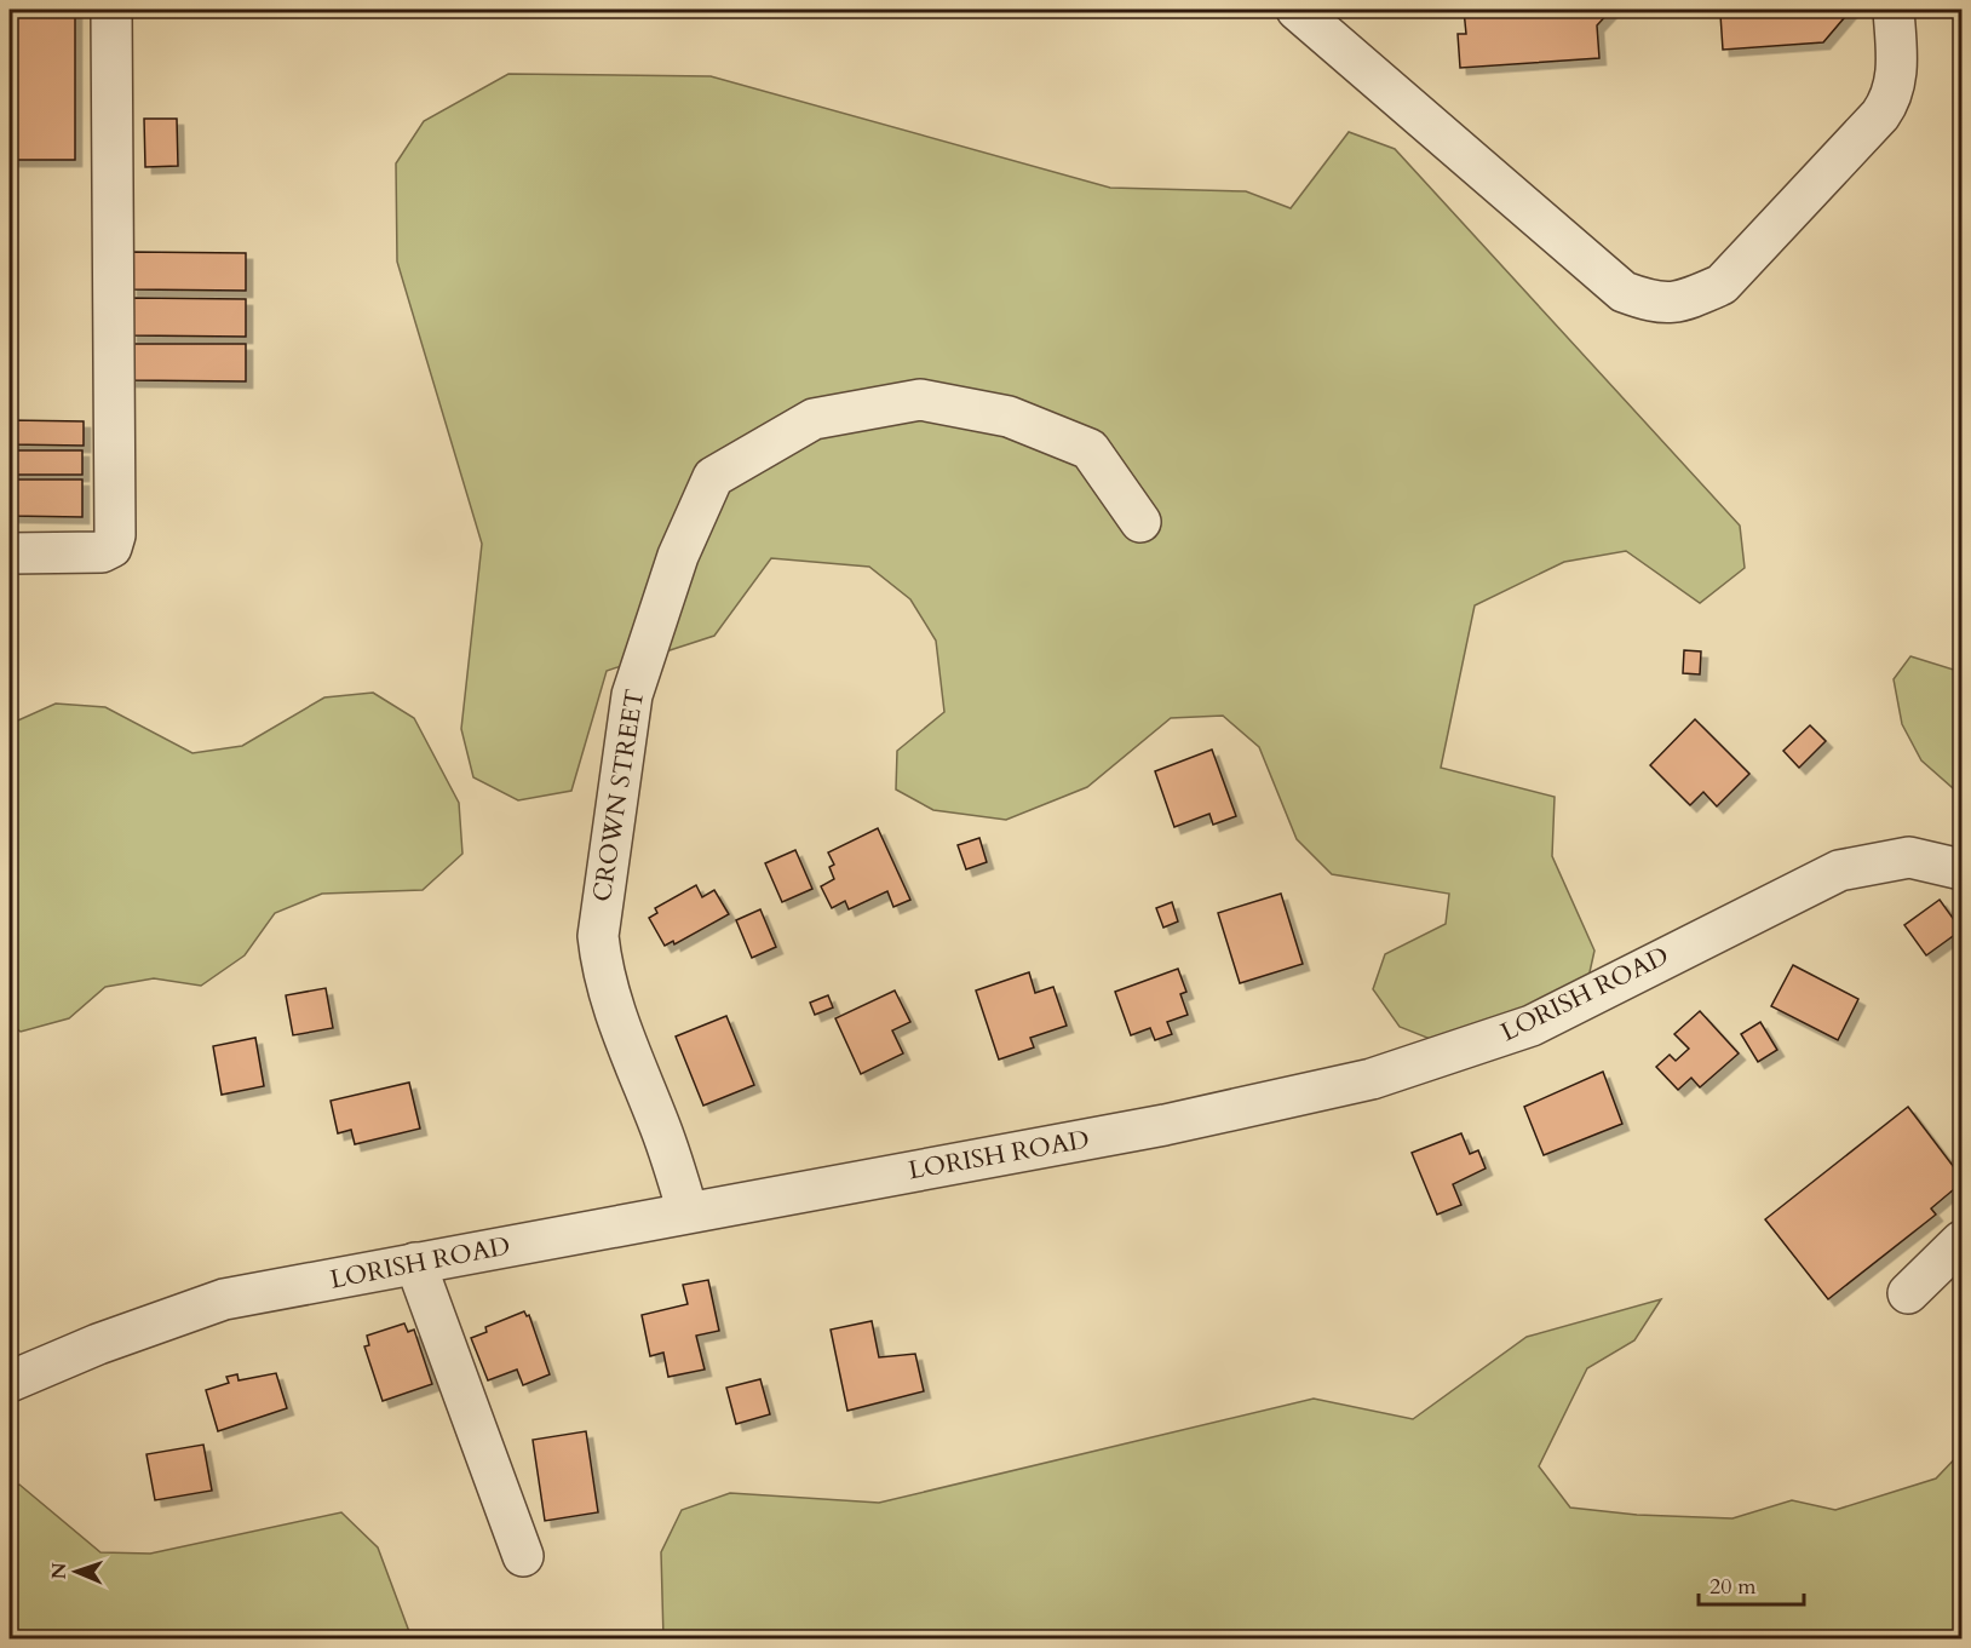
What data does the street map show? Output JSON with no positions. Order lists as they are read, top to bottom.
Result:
{
  "streets": {
    "street": ["CROWN STREET", "LORISH ROAD"]
  },
  "crossings": [
    ["CROWN STREET", "LORISH ROAD"]
  ],
  "scale_bar": "20 m",
  "north": "left"
}
